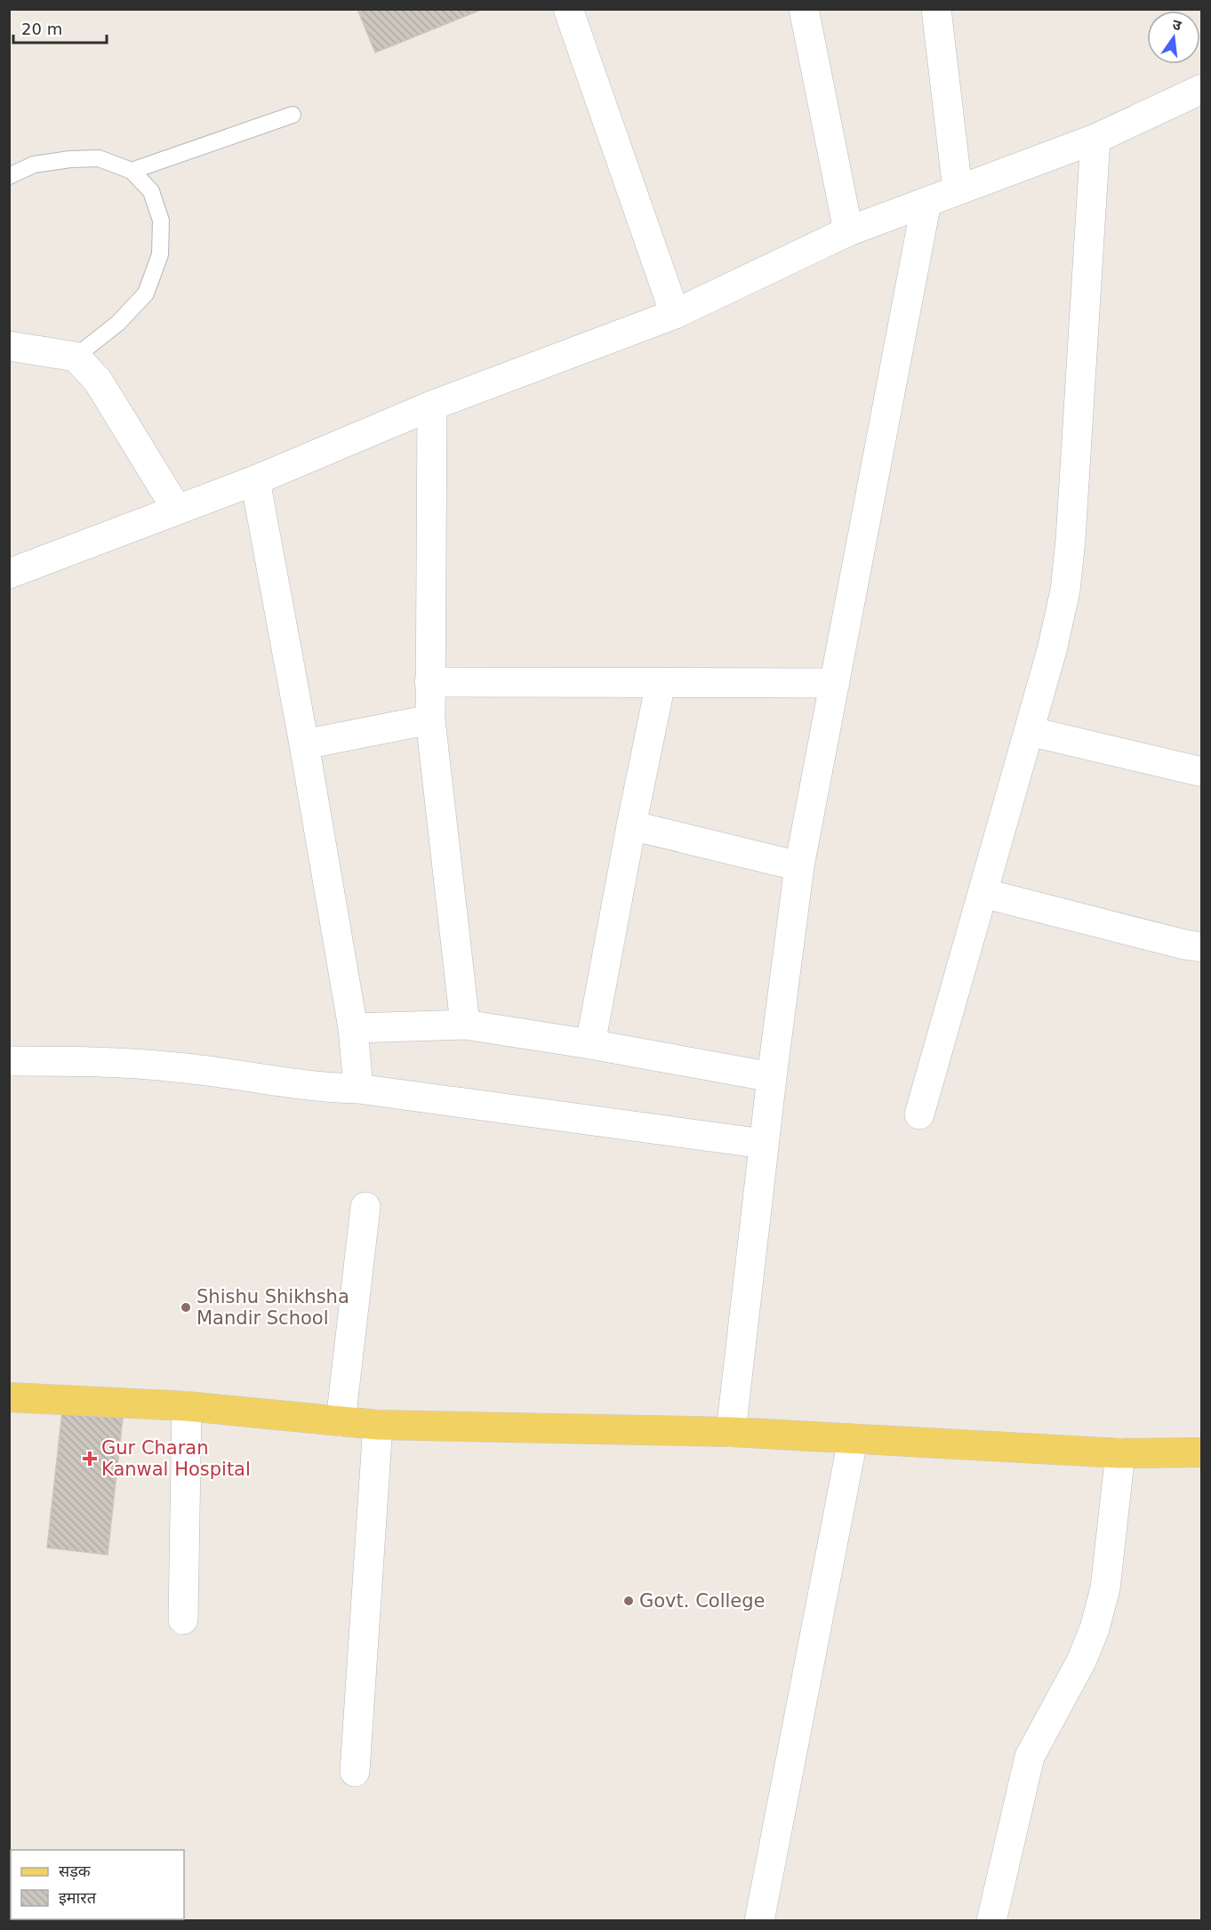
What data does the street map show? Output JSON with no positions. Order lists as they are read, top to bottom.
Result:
{
  "places": {
    "other": ["Shishu Shikhsha Mandir School", "Govt. College"],
    "health": ["Gur Charan Kanwal Hospital"]
  },
  "legend": ["सड़क", "इमारत"],
  "scale_bar": "20 m",
  "north": "top"
}
